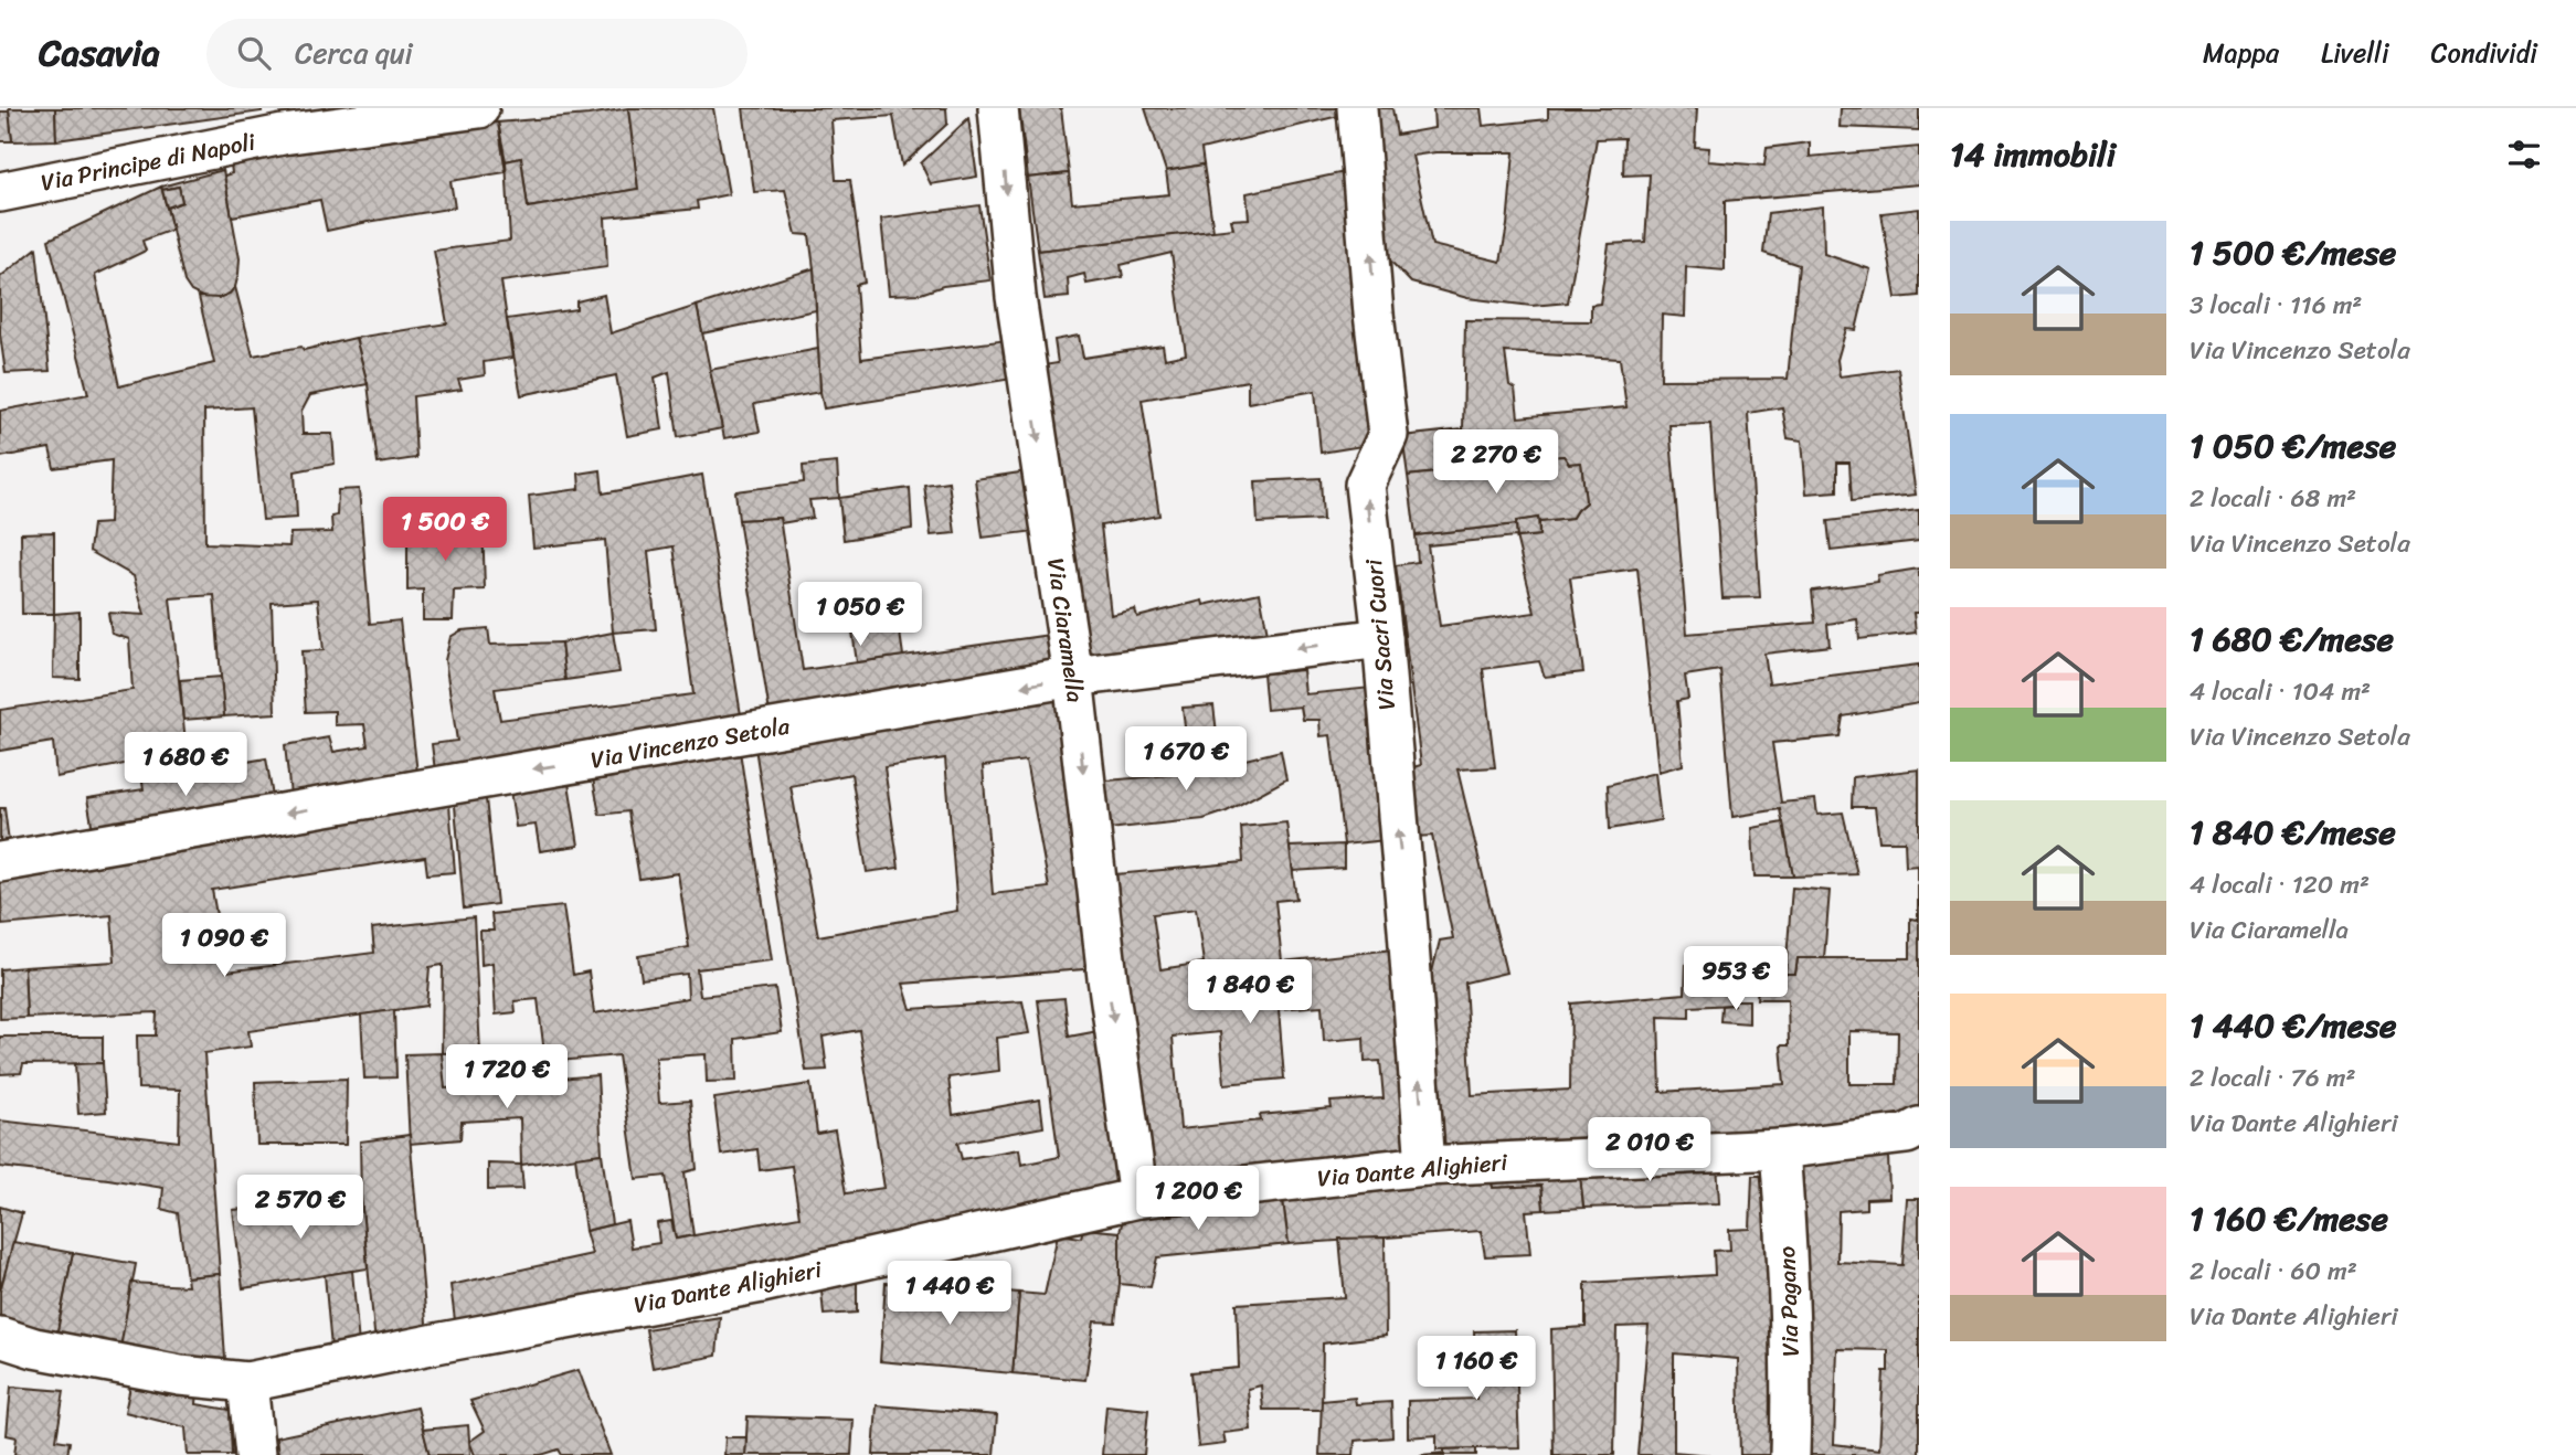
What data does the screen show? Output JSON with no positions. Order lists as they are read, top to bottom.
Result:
{
  "streets": {
    "street": [
      "Via Principe di Napoli",
      "Via Ciaramella",
      "Via Sacri Cuori",
      "Via Vincenzo Setola",
      "Via Dante Alighieri",
      "Via Pagano"
    ]
  },
  "crossings": [
    ["Via Ciaramella", "Via Vincenzo Setola"],
    ["Via Ciaramella", "Via Dante Alighieri"],
    ["Via Sacri Cuori", "Via Vincenzo Setola"],
    ["Via Sacri Cuori", "Via Dante Alighieri"],
    ["Via Dante Alighieri", "Via Pagano"]
  ],
  "one_way": ["Via Ciaramella", "Via Sacri Cuori", "Via Vincenzo Setola"],
  "page": {
    "header": "Casavia",
    "search": "Cerca qui",
    "nav": ["Mappa", "Livelli", "Condividi"],
    "heading": "14 immobili",
    "list": [
      {
        "name": "1 500 €/mese",
        "note": "3 locali · 116 m² · Via Vincenzo Setola"
      },
      {
        "name": "1 050 €/mese",
        "note": "2 locali · 68 m² · Via Vincenzo Setola"
      },
      {
        "name": "1 680 €/mese",
        "note": "4 locali · 104 m² · Via Vincenzo Setola"
      },
      {
        "name": "1 840 €/mese",
        "note": "4 locali · 120 m² · Via Ciaramella"
      },
      {
        "name": "1 440 €/mese",
        "note": "2 locali · 76 m² · Via Dante Alighieri"
      },
      {
        "name": "1 160 €/mese",
        "note": "2 locali · 60 m² · Via Dante Alighieri"
      }
    ],
    "price": [
      "2 270 €",
      "1 500 €",
      "1 050 €",
      "1 670 €",
      "1 680 €",
      "1 090 €",
      "953 €",
      "1 840 €",
      "1 720 €",
      "2 010 €",
      "1 200 €",
      "2 570 €",
      "1 440 €",
      "1 160 €"
    ]
  }
}
